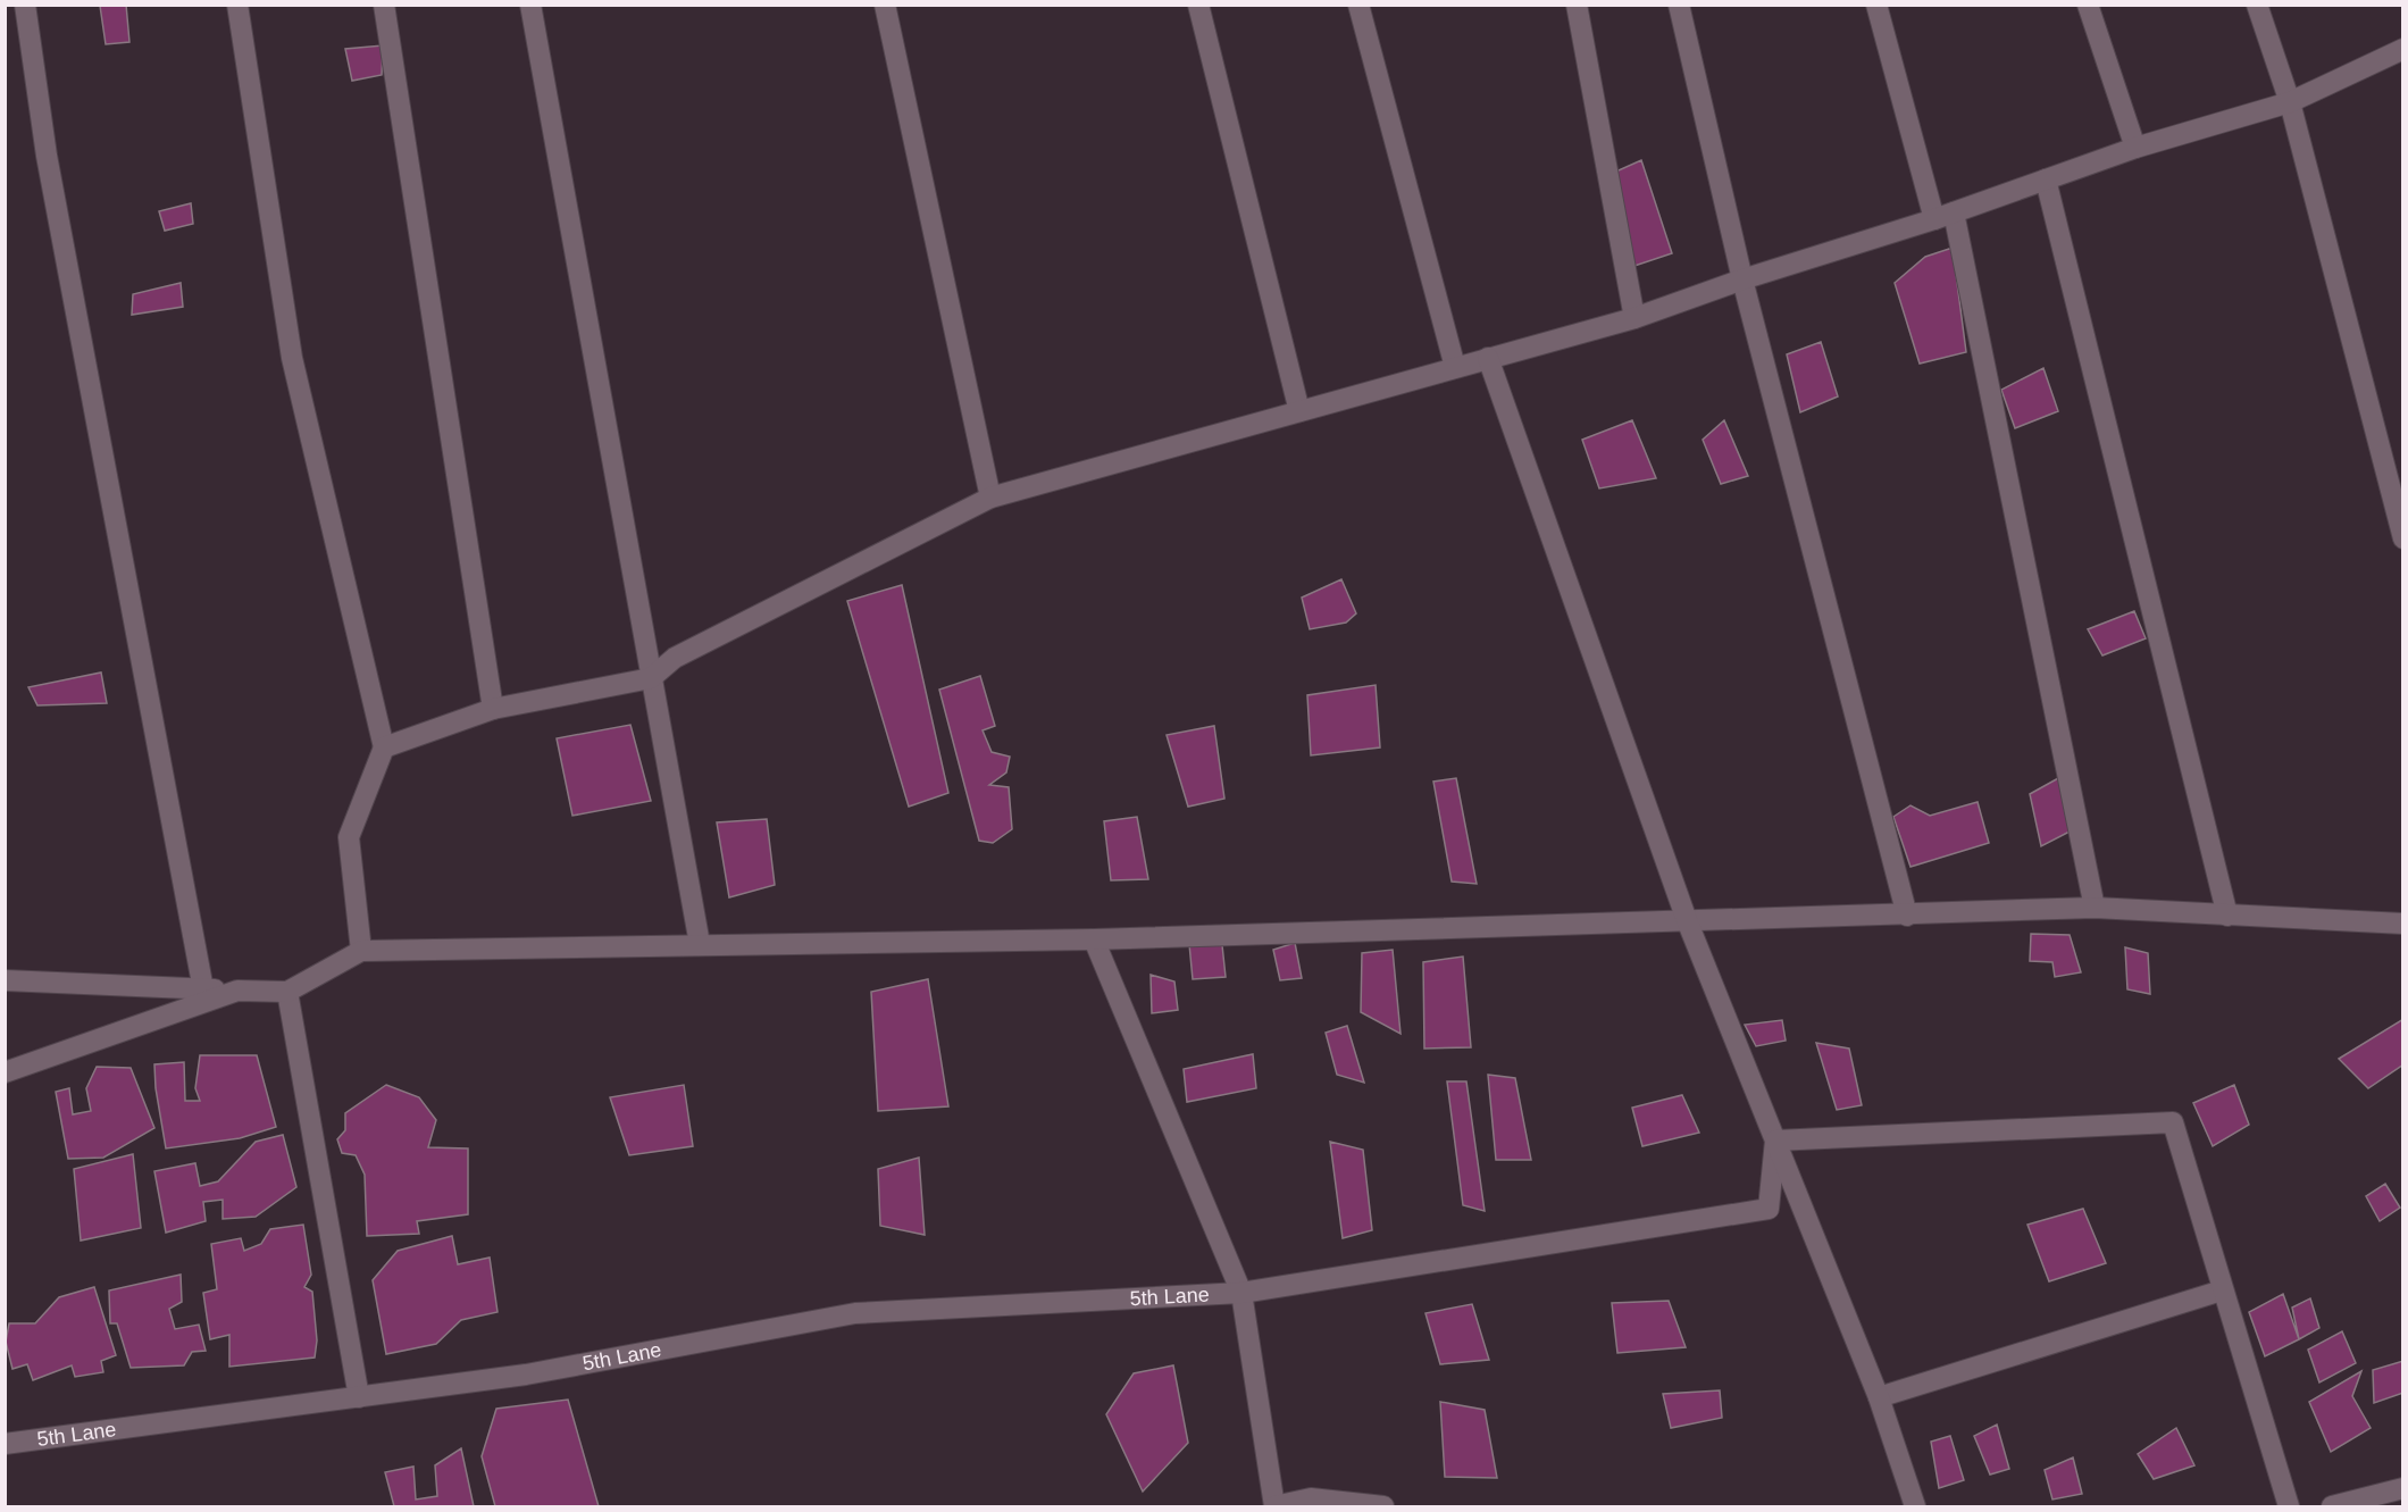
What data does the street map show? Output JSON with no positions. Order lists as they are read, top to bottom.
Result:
{
  "streets": {
    "street": ["5th Lane"]
  }
}
